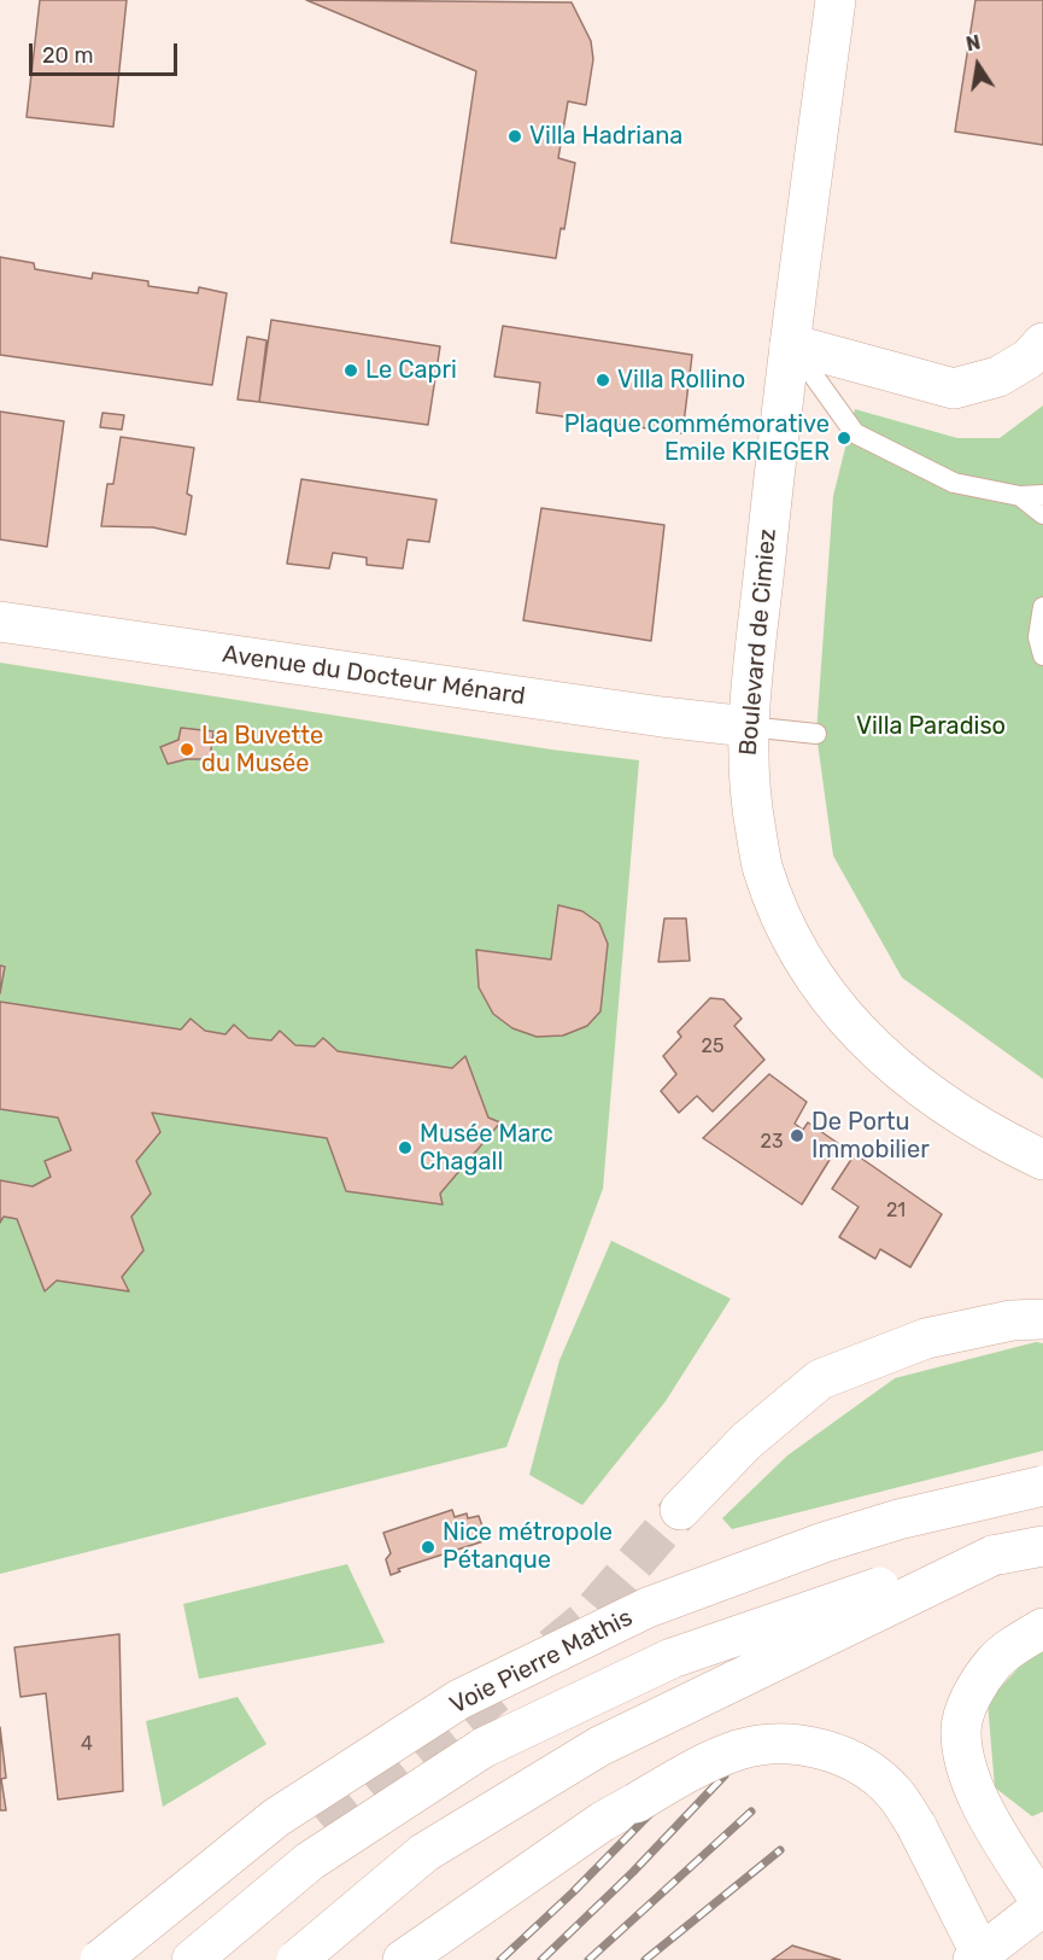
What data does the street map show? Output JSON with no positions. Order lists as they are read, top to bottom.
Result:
{
  "streets": {
    "main road": ["Boulevard de Cimiez", "Avenue du Docteur Ménard", "Voie Pierre Mathis"]
  },
  "crossings": [
    ["Boulevard de Cimiez", "Avenue du Docteur Ménard"]
  ],
  "parks": ["Villa Paradiso"],
  "places": [
    "Villa Hadriana",
    "Le Capri",
    "Villa Rollino",
    "Plaque commémorative Emile KRIEGER",
    "La Buvette du Musée",
    "De Portu Immobilier",
    "Musée Marc Chagall",
    "Nice métropole Pétanque"
  ],
  "house_numbers": [
    "25",
    "23",
    "21",
    "4"
  ],
  "scale_bar": "20 m",
  "north": "top"
}
